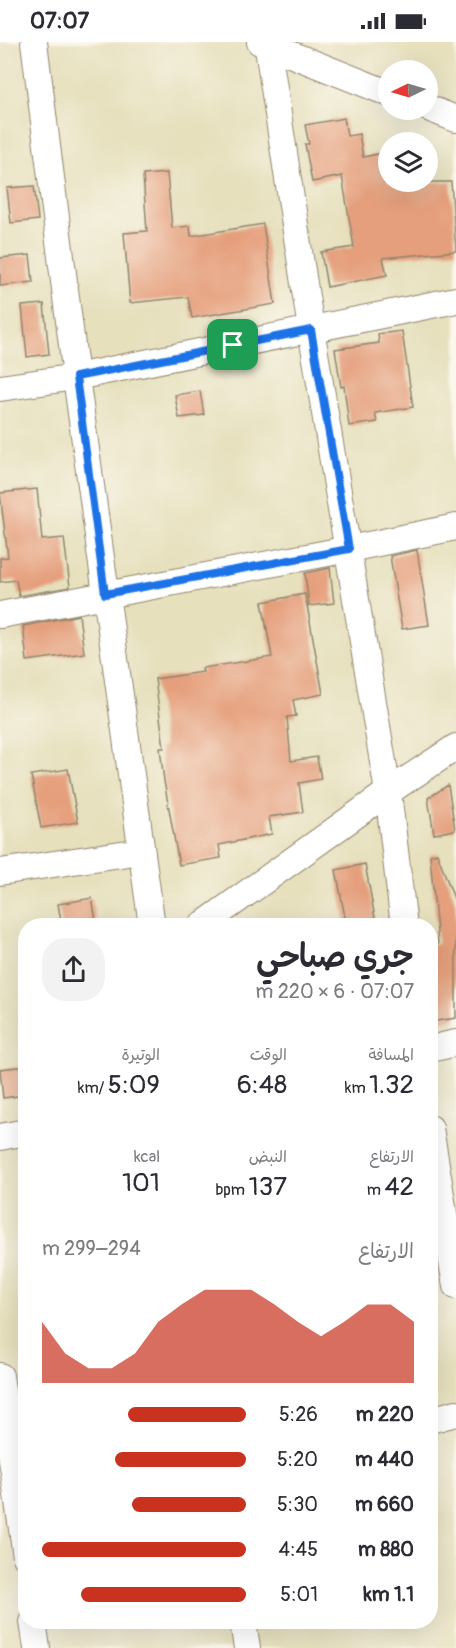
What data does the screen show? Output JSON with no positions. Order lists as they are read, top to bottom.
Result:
{
  "north": "left",
  "page": {
    "status": "07:07",
    "heading": ["جري صباحي", "07:07 · 6 × 220 m"],
    "stats": [
      ["المسافة", "1.32 km"],
      ["الوقت", "6:48"],
      ["الوتيرة", "5:09 /km"],
      ["الارتفاع", "42 m"],
      ["النبض", "137 bpm"],
      ["kcal", "101"]
    ],
    "chart": ["الارتفاع", "294–299 m"],
    "list": [
      {
        "name": "220 m",
        "note": "5:26"
      },
      {
        "name": "440 m",
        "note": "5:20"
      },
      {
        "name": "660 m",
        "note": "5:30"
      },
      {
        "name": "880 m",
        "note": "4:45"
      },
      {
        "name": "1.1 km",
        "note": "5:01"
      }
    ]
  }
}
